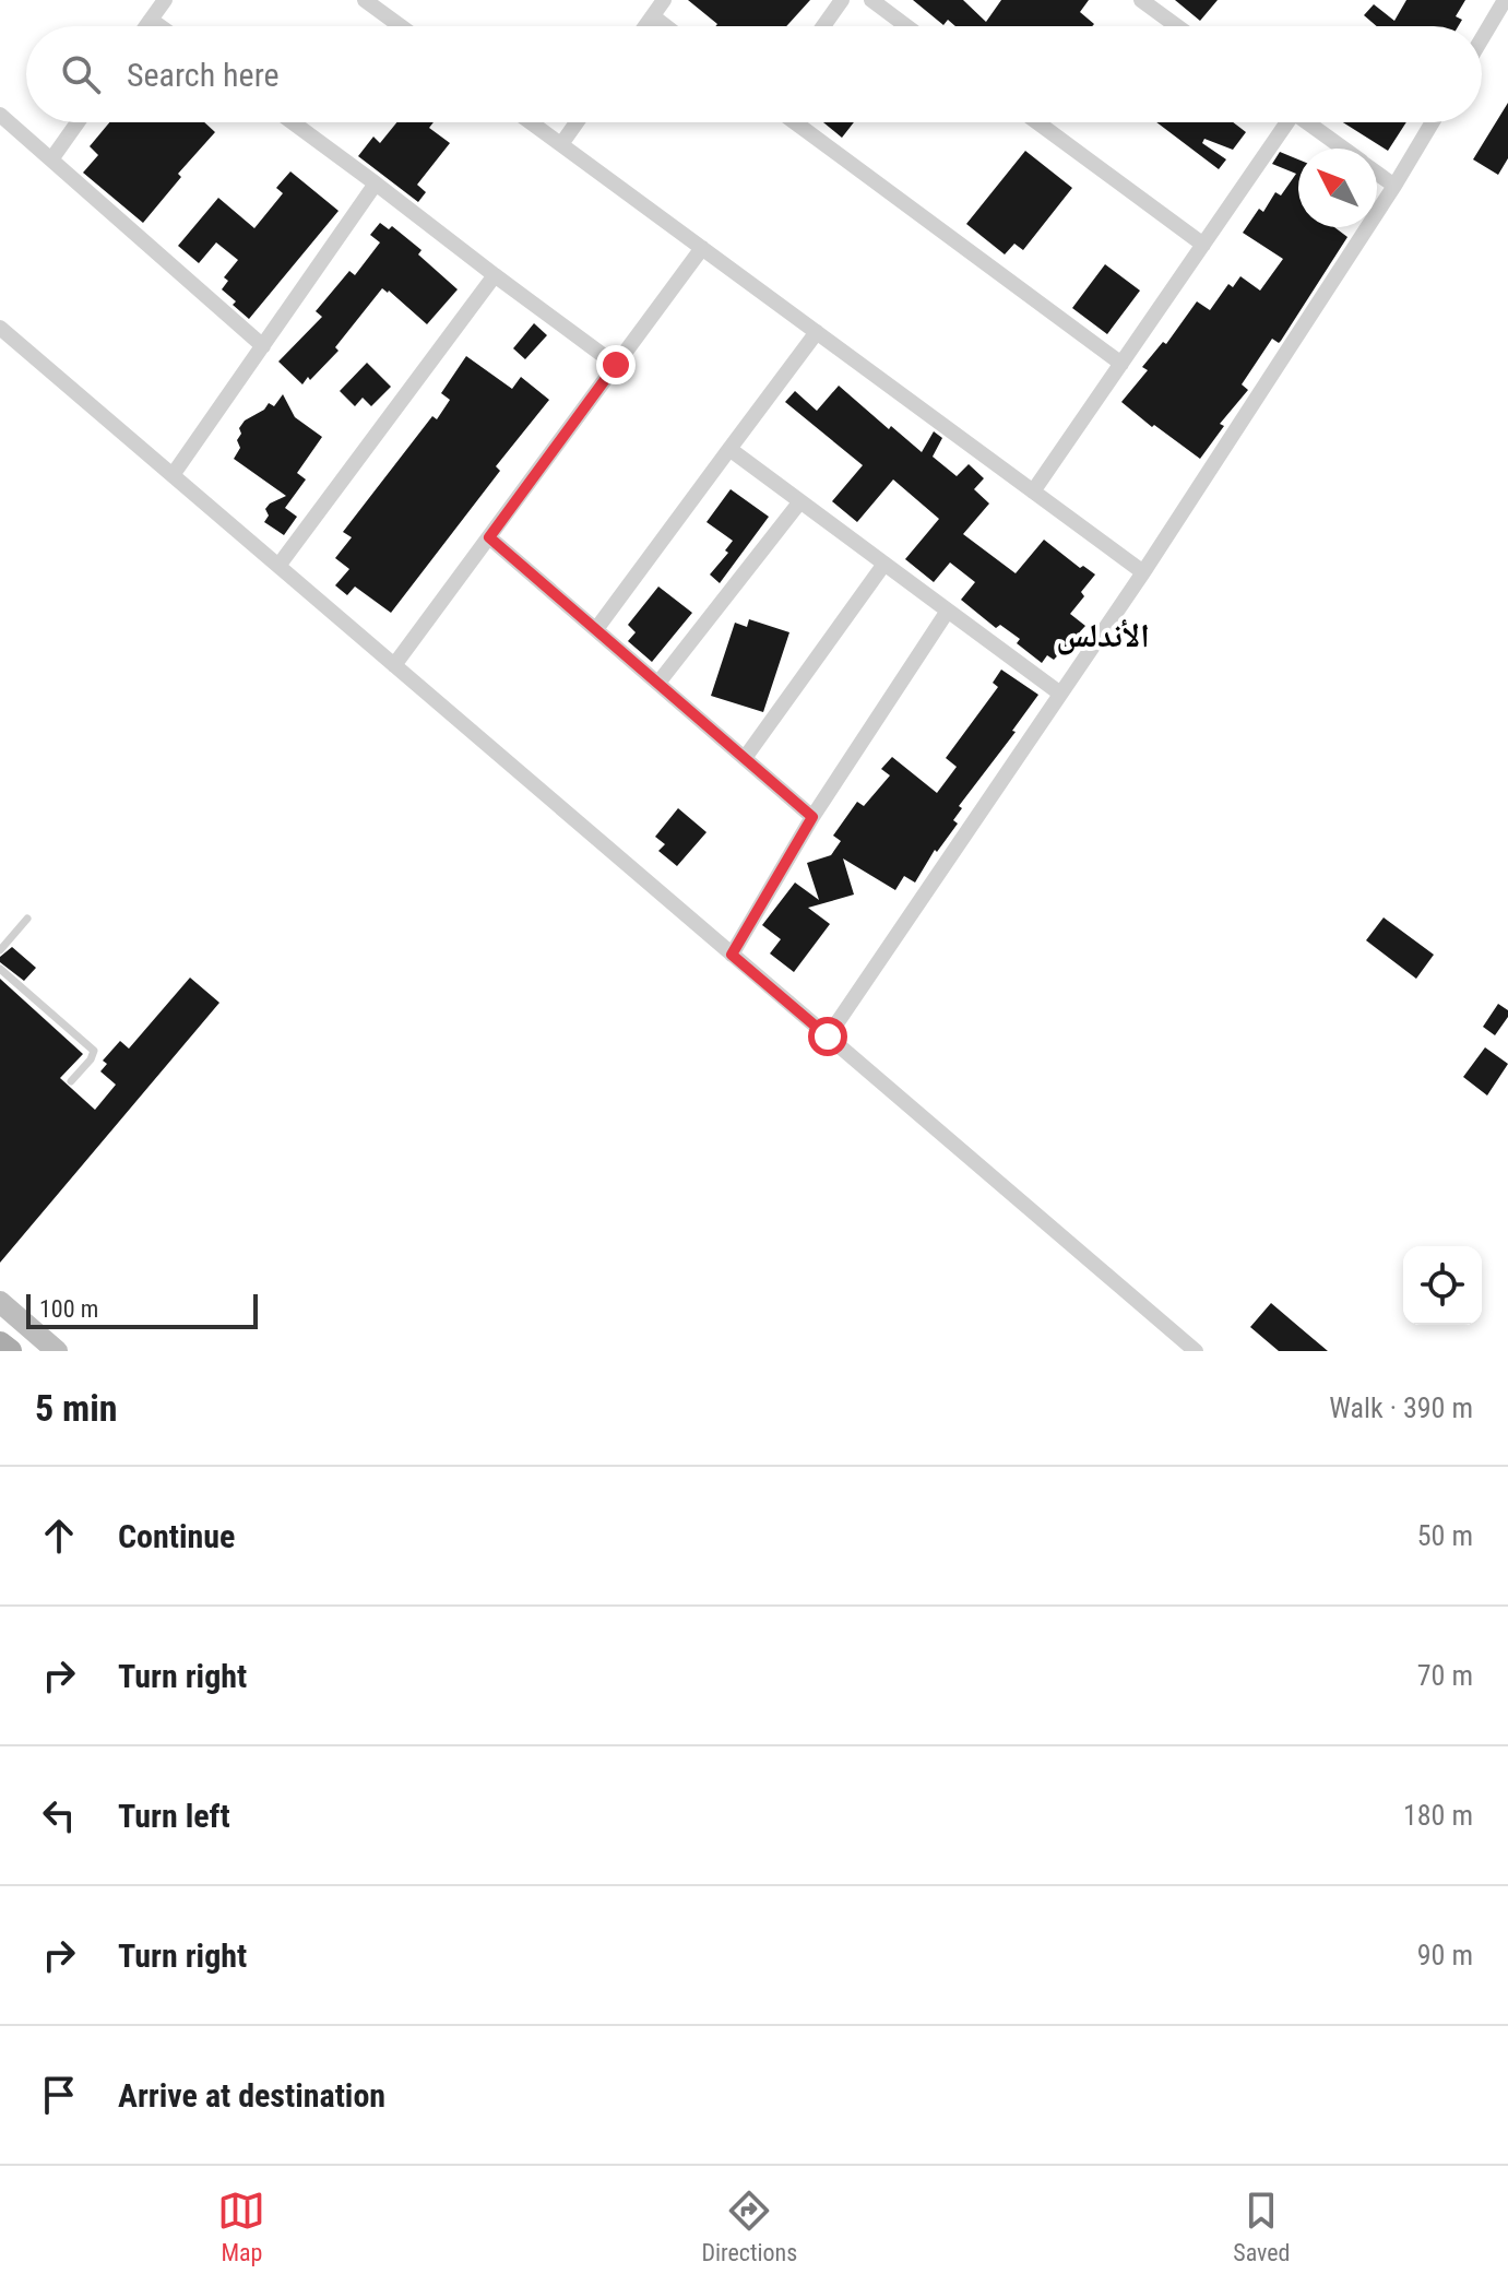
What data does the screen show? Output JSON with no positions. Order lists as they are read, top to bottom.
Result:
{
  "districts": ["الأندلس"],
  "scale_bar": "100 m",
  "north": "top left",
  "page": {
    "search": "Search here",
    "scale": "100 m",
    "heading": ["5 min", "Walk · 390 m"],
    "list": [
      ["Continue", "50 m"],
      ["Turn right", "70 m"],
      ["Turn left", "180 m"],
      ["Turn right", "90 m"],
      "Arrive at destination"
    ],
    "nav": ["Map", "Directions", "Saved"]
  }
}
